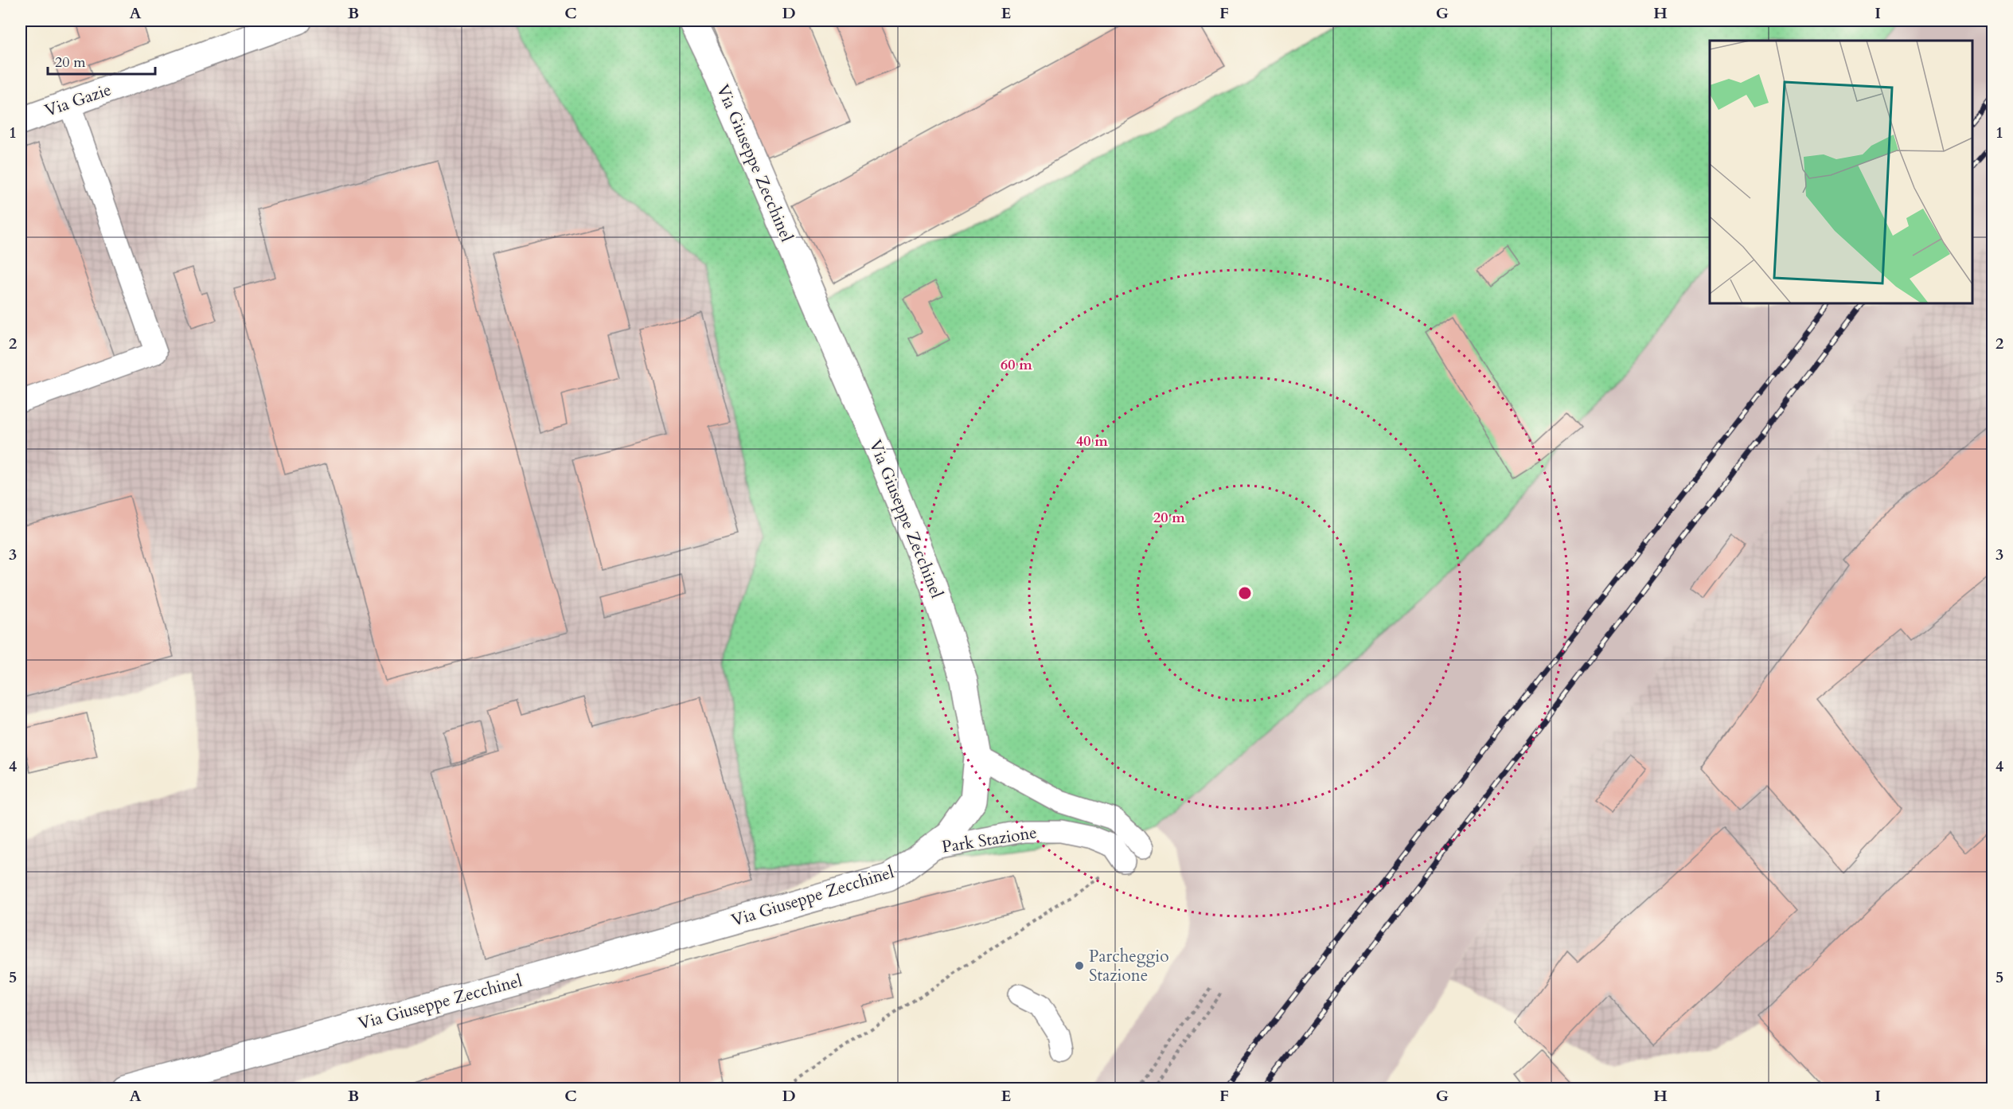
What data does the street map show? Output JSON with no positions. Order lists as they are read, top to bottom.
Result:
{
  "streets": {
    "street": ["Via Gazie", "Via Giuseppe Zecchinel"],
    "lane": ["Park Stazione"]
  },
  "crossings": [
    ["Via Giuseppe Zecchinel", "Park Stazione"]
  ],
  "places": ["Parcheggio Stazione"],
  "scale_bar": "20 m",
  "grid": {
    "columns": [
      "A",
      "B",
      "C",
      "D",
      "E",
      "F",
      "G",
      "H",
      "I"
    ],
    "rows": [
      "1",
      "2",
      "3",
      "4",
      "5"
    ]
  },
  "rings": ["60 m", "40 m", "20 m"]
}
